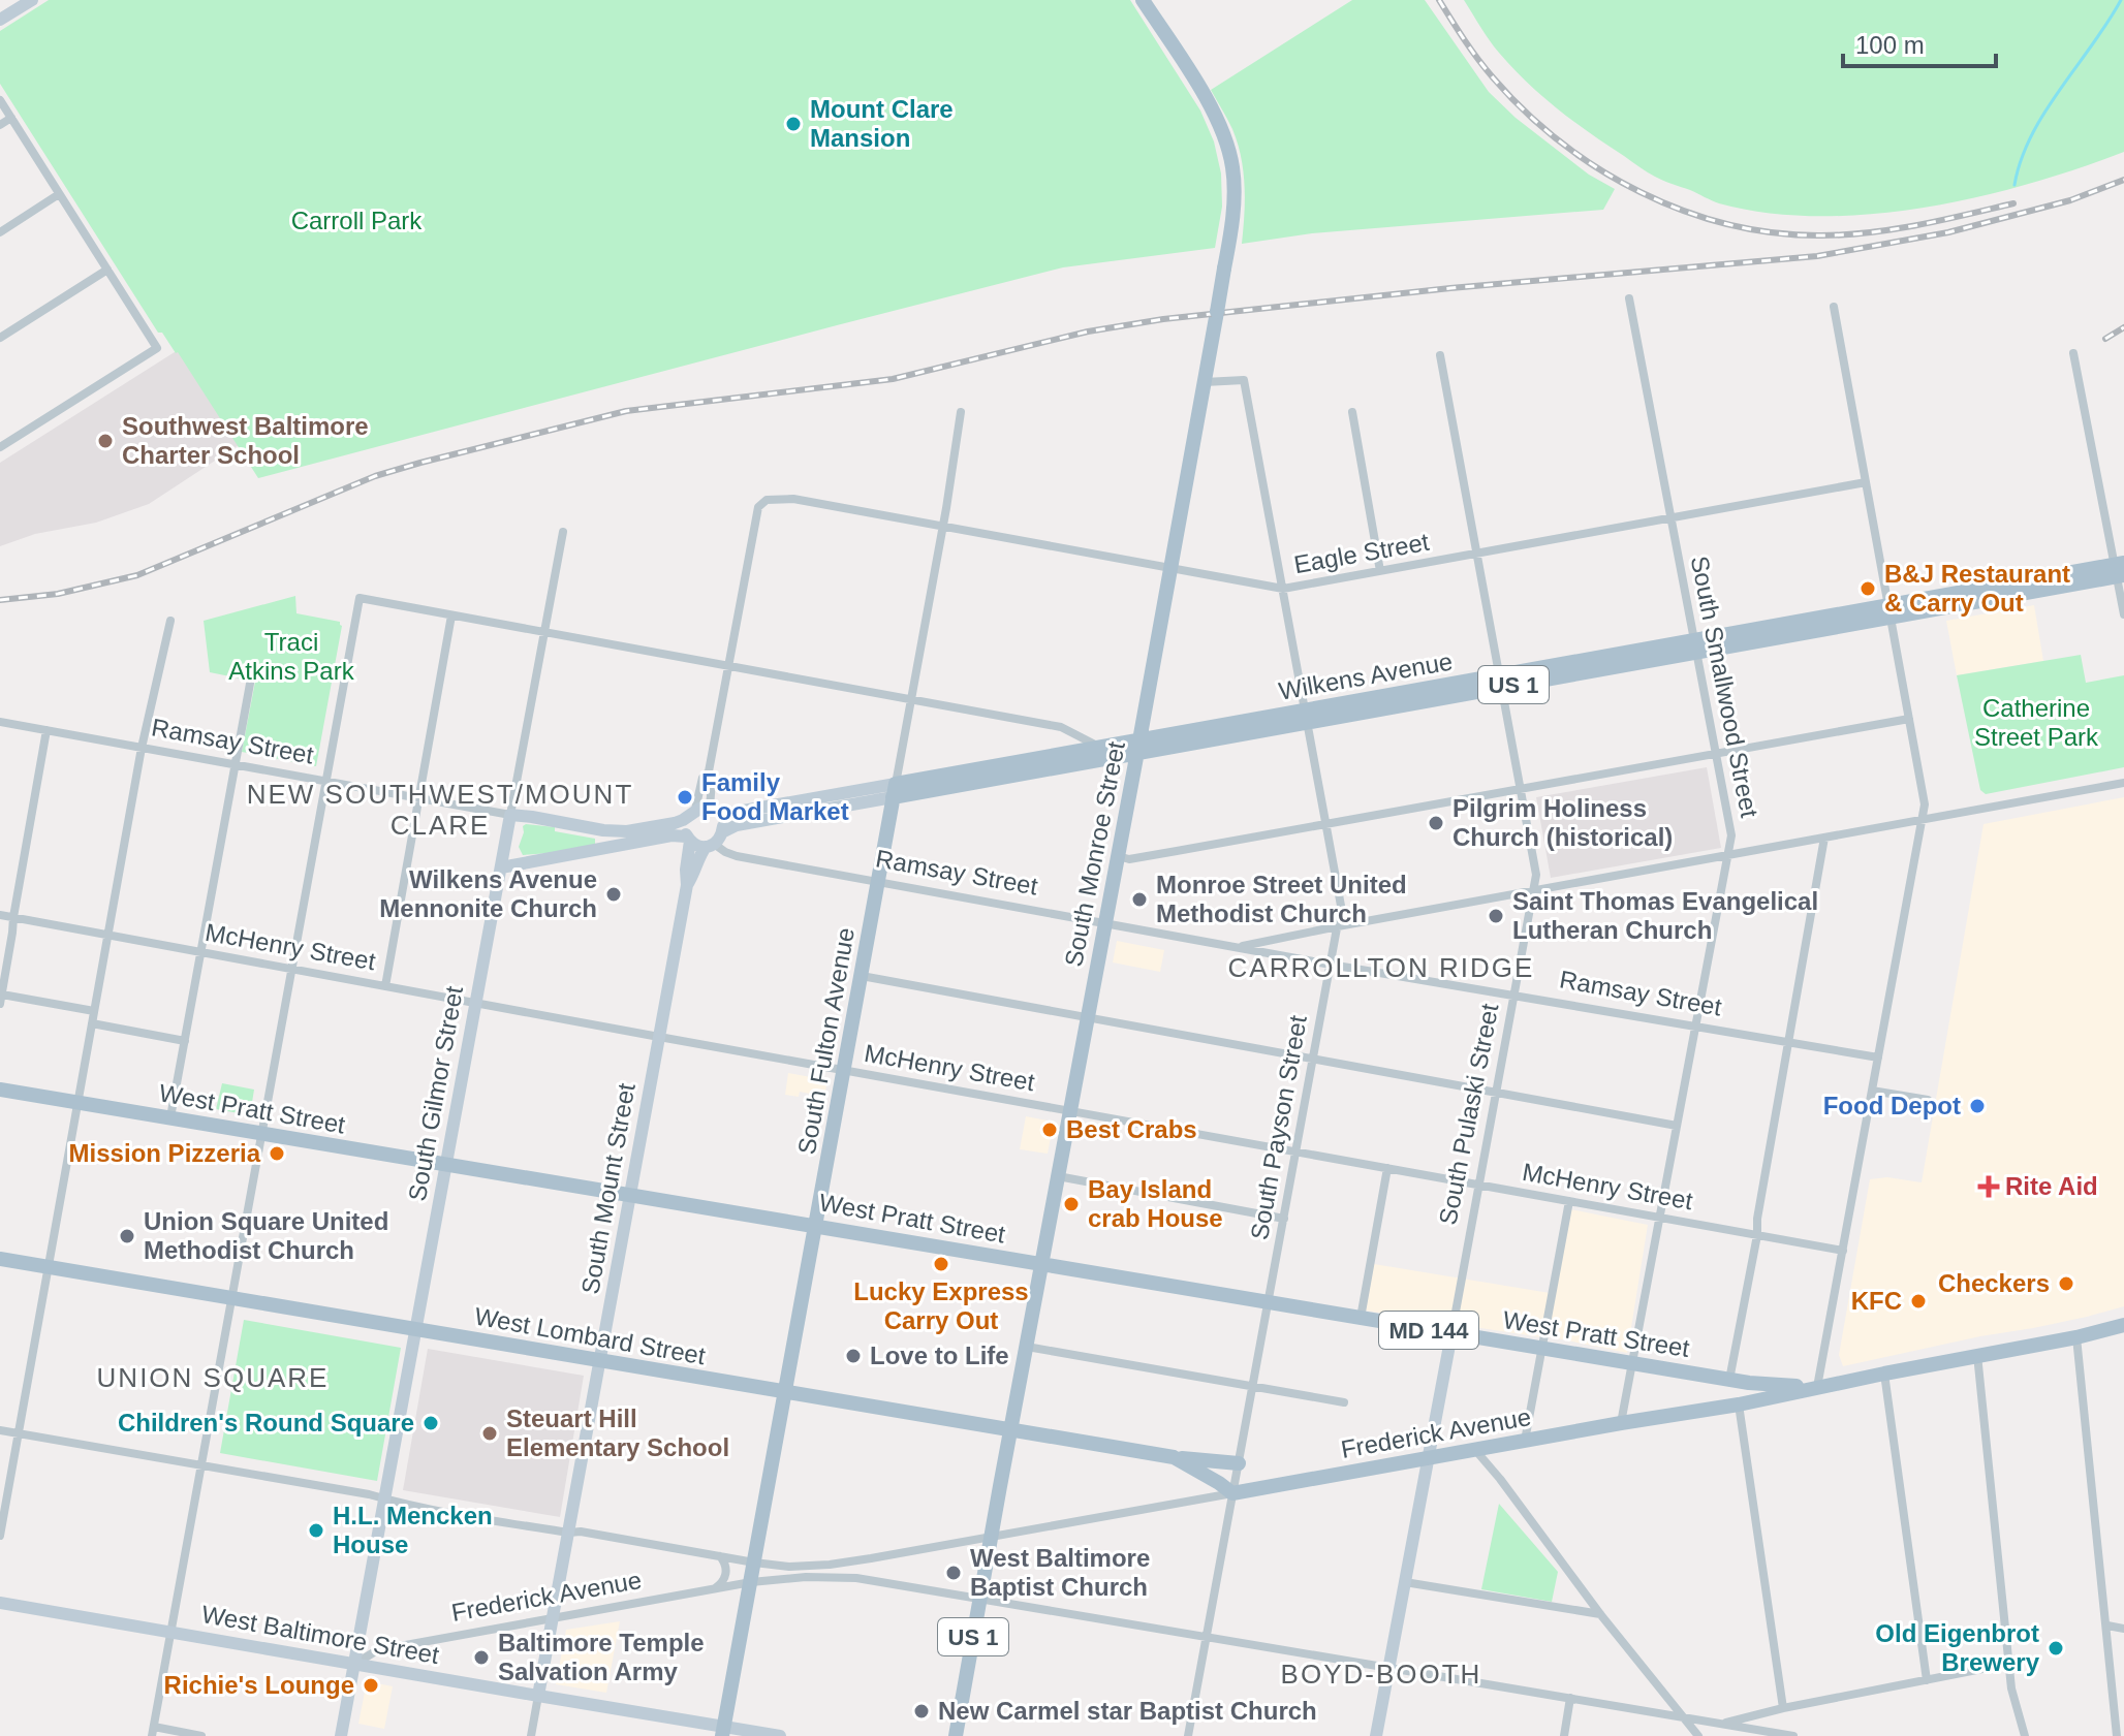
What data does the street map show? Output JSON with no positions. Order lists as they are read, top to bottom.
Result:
{
  "streets": {
    "main road": [
      "Wilkens Avenue",
      "US 1",
      "South Monroe Street",
      "South Fulton Avenue",
      "West Pratt Street",
      "MD 144",
      "West Lombard Street",
      "Frederick Avenue"
    ],
    "street": [
      "Eagle Street",
      "South Smallwood Street",
      "Ramsay Street",
      "McHenry Street",
      "South Gilmor Street",
      "South Pulaski Street",
      "South Payson Street",
      "South Mount Street",
      "West Baltimore Street"
    ]
  },
  "crossings": [
    ["Eagle Street", "South Smallwood Street"],
    ["Eagle Street", "South Monroe Street"],
    ["Eagle Street", "South Fulton Avenue"],
    ["Eagle Street", "South Pulaski Street"],
    ["Eagle Street", "South Payson Street"],
    ["Wilkens Avenue", "South Smallwood Street"],
    ["Wilkens Avenue", "Ramsay Street"],
    ["Wilkens Avenue", "South Monroe Street"],
    ["Wilkens Avenue", "South Fulton Avenue"],
    ["Wilkens Avenue", "South Pulaski Street"],
    ["Wilkens Avenue", "South Payson Street"],
    ["Wilkens Avenue", "South Mount Street"],
    ["South Smallwood Street", "Ramsay Street"],
    ["South Smallwood Street", "McHenry Street"],
    ["South Smallwood Street", "West Pratt Street"],
    ["South Smallwood Street", "Frederick Avenue"],
    ["Ramsay Street", "South Monroe Street"],
    ["Ramsay Street", "South Fulton Avenue"],
    ["Ramsay Street", "South Gilmor Street"],
    ["Ramsay Street", "South Pulaski Street"],
    ["Ramsay Street", "South Payson Street"],
    ["Ramsay Street", "South Mount Street"],
    ["South Monroe Street", "McHenry Street"],
    ["South Monroe Street", "West Pratt Street"],
    ["South Monroe Street", "South Payson Street"],
    ["South Monroe Street", "West Lombard Street"],
    ["South Monroe Street", "Frederick Avenue"],
    ["McHenry Street", "South Fulton Avenue"],
    ["McHenry Street", "South Gilmor Street"],
    ["McHenry Street", "South Pulaski Street"],
    ["McHenry Street", "South Payson Street"],
    ["McHenry Street", "South Mount Street"],
    ["South Fulton Avenue", "West Pratt Street"],
    ["South Fulton Avenue", "West Lombard Street"],
    ["South Fulton Avenue", "Frederick Avenue"],
    ["South Fulton Avenue", "West Baltimore Street"],
    ["South Gilmor Street", "West Pratt Street"],
    ["South Gilmor Street", "West Lombard Street"],
    ["South Gilmor Street", "Frederick Avenue"],
    ["South Gilmor Street", "West Baltimore Street"],
    ["West Pratt Street", "South Pulaski Street"],
    ["West Pratt Street", "South Payson Street"],
    ["West Pratt Street", "South Mount Street"],
    ["West Pratt Street", "Frederick Avenue"],
    ["South Pulaski Street", "Frederick Avenue"],
    ["South Payson Street", "West Lombard Street"],
    ["South Payson Street", "Frederick Avenue"],
    ["South Mount Street", "West Lombard Street"],
    ["South Mount Street", "Frederick Avenue"],
    ["South Mount Street", "West Baltimore Street"],
    ["West Lombard Street", "Frederick Avenue"],
    ["Frederick Avenue", "West Baltimore Street"]
  ],
  "districts": [
    "NEW SOUTHWEST/MOUNT CLARE",
    "CARROLLTON RIDGE",
    "UNION SQUARE",
    "BOYD-BOOTH"
  ],
  "parks": ["Carroll Park", "Traci Atkins Park", "Catherine Street Park"],
  "places": {
    "other": [
      "Mount Clare Mansion",
      "Southwest Baltimore Charter School",
      "B&J Restaurant & Carry Out",
      "Family Food Market",
      "Pilgrim Holiness Church (historical)",
      "Wilkens Avenue Mennonite Church",
      "Monroe Street United Methodist Church",
      "Saint Thomas Evangelical Lutheran Church",
      "Food Depot",
      "Best Crabs",
      "Mission Pizzeria",
      "Bay Island crab House",
      "Union Square United Methodist Church",
      "Lucky Express Carry Out",
      "Checkers",
      "KFC",
      "Love to Life",
      "Children's Round Square",
      "Steuart Hill Elementary School",
      "H.L. Mencken House",
      "West Baltimore Baptist Church",
      "Old Eigenbrot Brewery",
      "Baltimore Temple Salvation Army",
      "Richie's Lounge",
      "New Carmel star Baptist Church"
    ],
    "health": ["Rite Aid"]
  },
  "scale_bar": "100 m"
}
